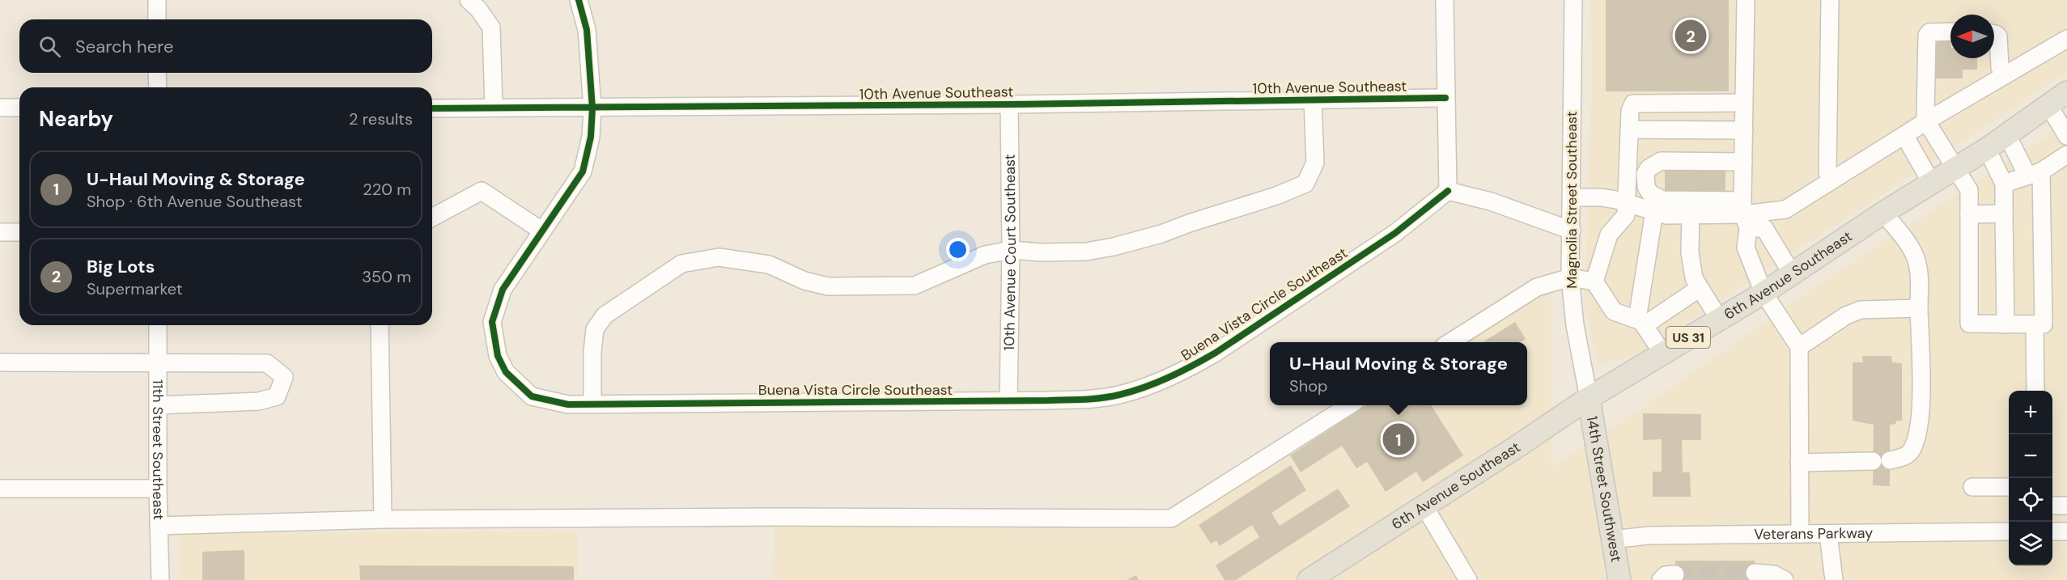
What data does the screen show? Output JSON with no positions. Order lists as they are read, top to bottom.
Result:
{
  "streets": {
    "main road": ["6th Avenue Southeast", "US 31", "14th Street Southwest"],
    "street": [
      "10th Avenue Southeast",
      "Magnolia Street Southeast",
      "10th Avenue Court Southeast",
      "Buena Vista Circle Southeast",
      "11th Street Southeast",
      "Veterans Parkway"
    ]
  },
  "crossings": [
    ["10th Avenue Southeast", "10th Avenue Court Southeast"],
    ["10th Avenue Southeast", "Buena Vista Circle Southeast"],
    ["Magnolia Street Southeast", "6th Avenue Southeast"],
    ["Magnolia Street Southeast", "14th Street Southwest"],
    ["10th Avenue Court Southeast", "Buena Vista Circle Southeast"],
    ["6th Avenue Southeast", "14th Street Southwest"],
    ["14th Street Southwest", "Veterans Parkway"]
  ],
  "north": "left",
  "page": {
    "pins": ["2", "1"],
    "search": "Search here",
    "heading": ["Nearby", "2 results"],
    "list": [
      {
        "mark": "1",
        "name": "U-Haul Moving & Storage",
        "note": "Shop · 6th Avenue Southeast",
        "value": "220 m"
      },
      {
        "mark": "2",
        "name": "Big Lots",
        "note": "Supermarket",
        "value": "350 m"
      }
    ],
    "popup": ["U-Haul Moving & Storage", "Shop"],
    "map_buttons": ["+", "−"]
  }
}
